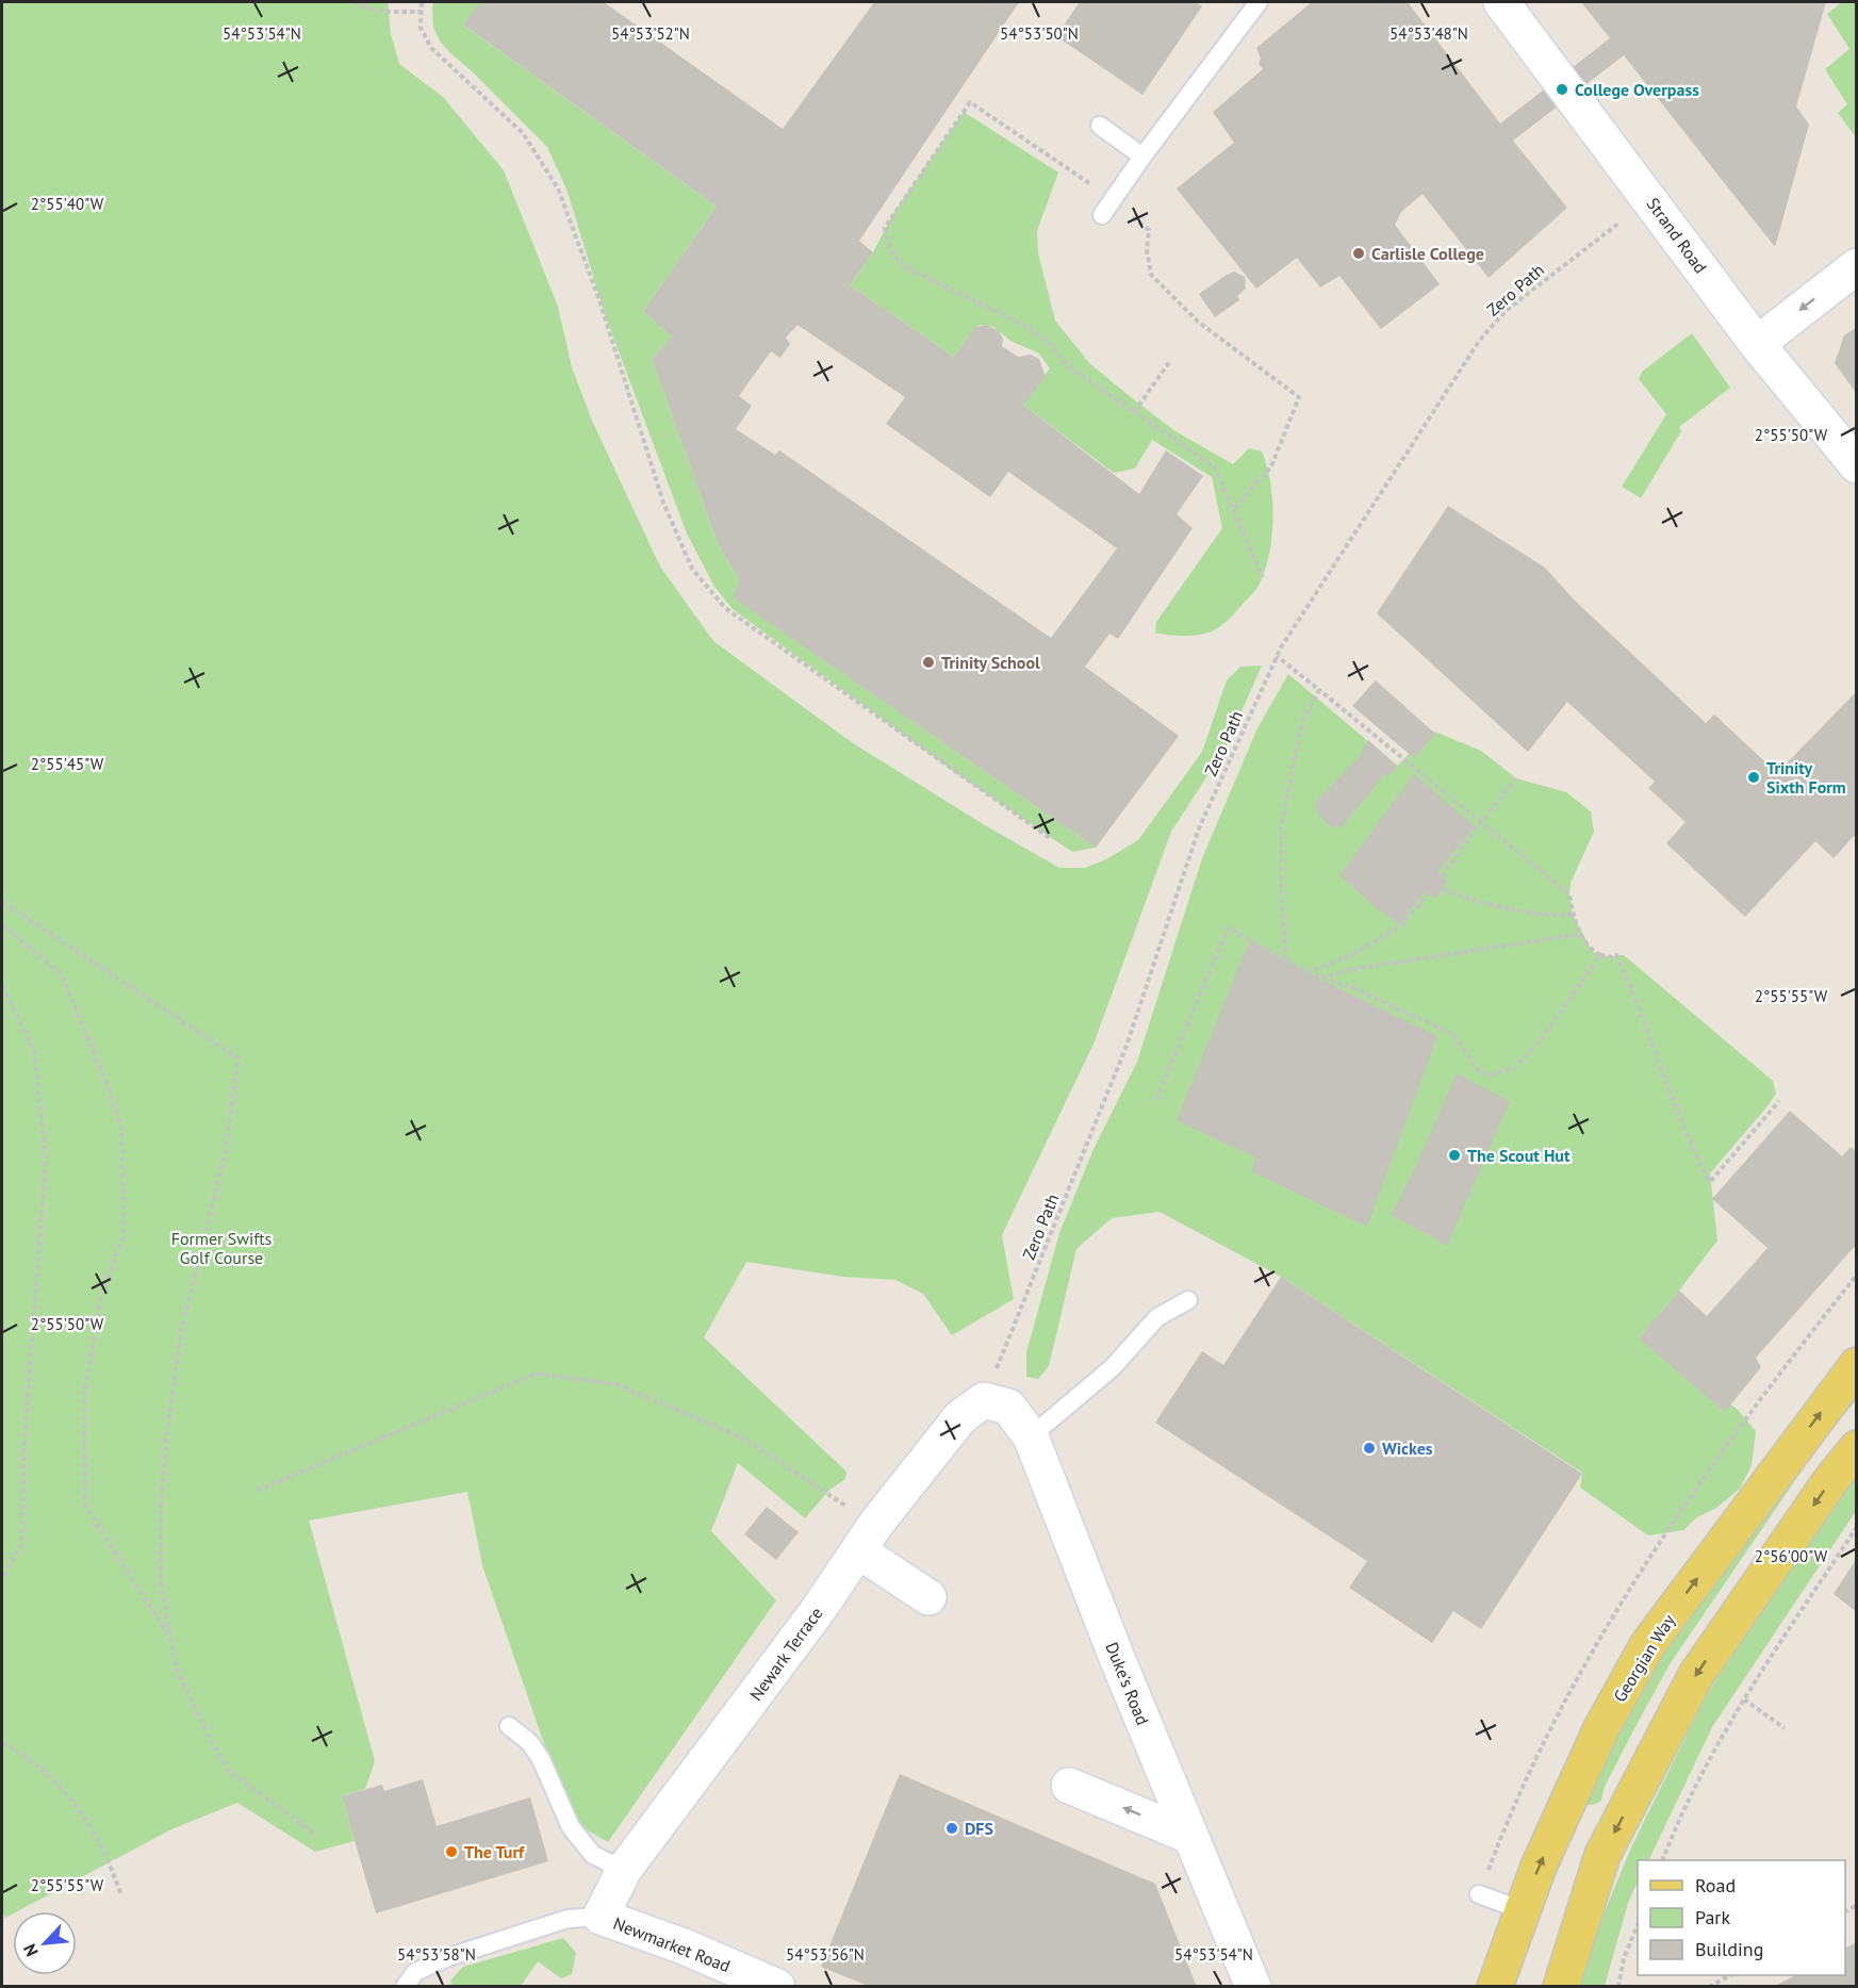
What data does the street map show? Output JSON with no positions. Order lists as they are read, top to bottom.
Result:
{
  "streets": {
    "main road": ["Georgian Way"],
    "street": [
      "Strand Road",
      "Newark Terrace",
      "Duke's Road",
      "Newmarket Road"
    ],
    "path": ["Zero Path"]
  },
  "crossings": [
    ["Strand Road", "Zero Path"],
    ["Zero Path", "Newark Terrace"],
    ["Zero Path", "Duke's Road"],
    ["Newark Terrace", "Duke's Road"],
    ["Newark Terrace", "Newmarket Road"]
  ],
  "parks": ["Former Swifts Golf Course"],
  "places": [
    "College Overpass",
    "Carlisle College",
    "Trinity School",
    "Trinity Sixth Form",
    "The Scout Hut",
    "Wickes",
    "DFS",
    "The Turf"
  ],
  "legend": ["Road", "Park", "Building"],
  "north": "bottom left",
  "coordinates": [
    "54°53'54\"N",
    "54°53'52\"N",
    "54°53'50\"N",
    "54°53'48\"N",
    "2°55'40\"W",
    "2°55'50\"W",
    "2°55'45\"W",
    "2°55'55\"W",
    "2°56'00\"W",
    "54°53'58\"N",
    "54°53'56\"N"
  ]
}
